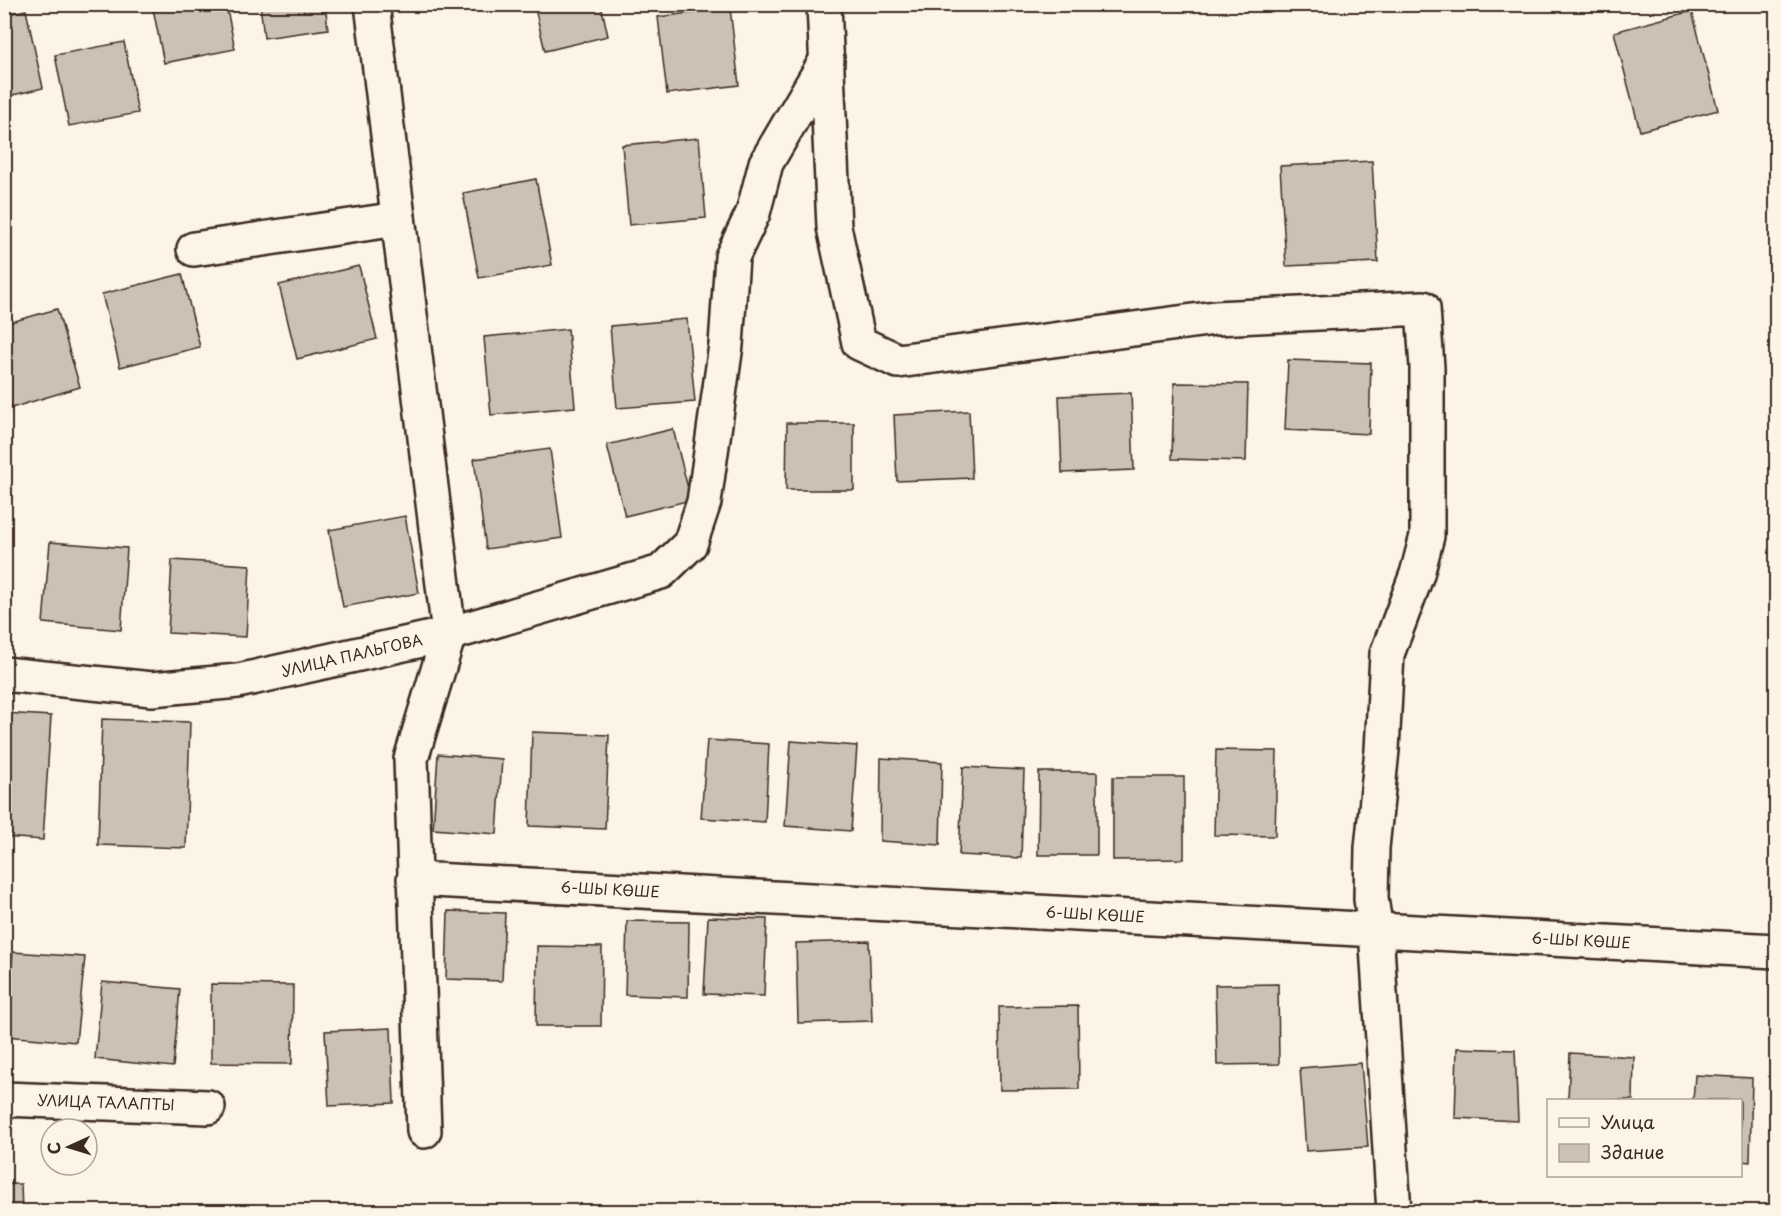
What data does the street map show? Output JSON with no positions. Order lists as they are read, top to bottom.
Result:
{
  "streets": {
    "street": ["УЛИЦА ПАЛЬГОВА", "6-ШЫ КӨШЕ", "УЛИЦА ТАЛАПТЫ"]
  },
  "crossings": [
    ["УЛИЦА ПАЛЬГОВА", "6-ШЫ КӨШЕ"]
  ],
  "legend": ["Улица", "Здание"],
  "north": "left"
}
